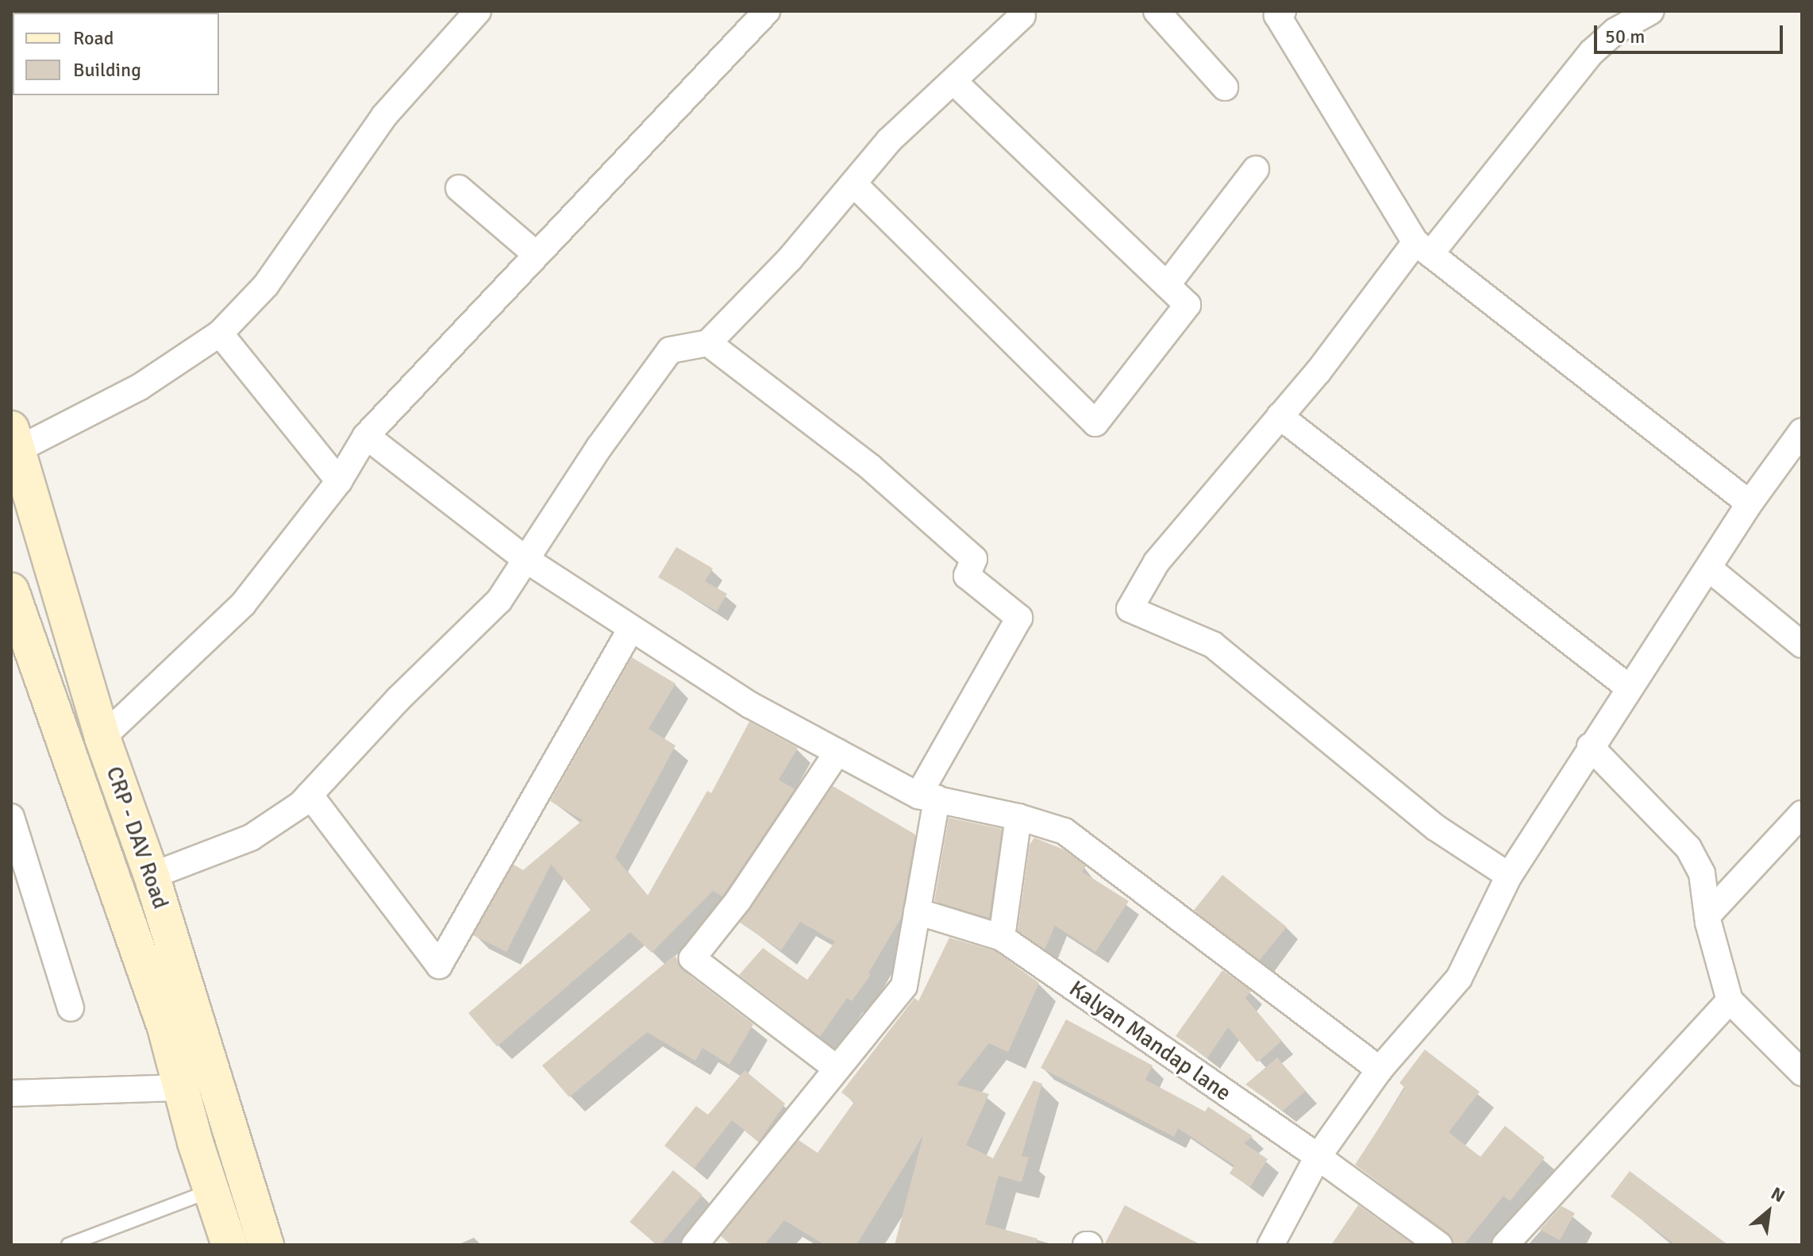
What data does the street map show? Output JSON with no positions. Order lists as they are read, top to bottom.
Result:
{
  "streets": {
    "street": ["CRP - DAV Road", "Kalyan Mandap lane"]
  },
  "legend": ["Road", "Building"],
  "scale_bar": "50 m",
  "north": "top right"
}
